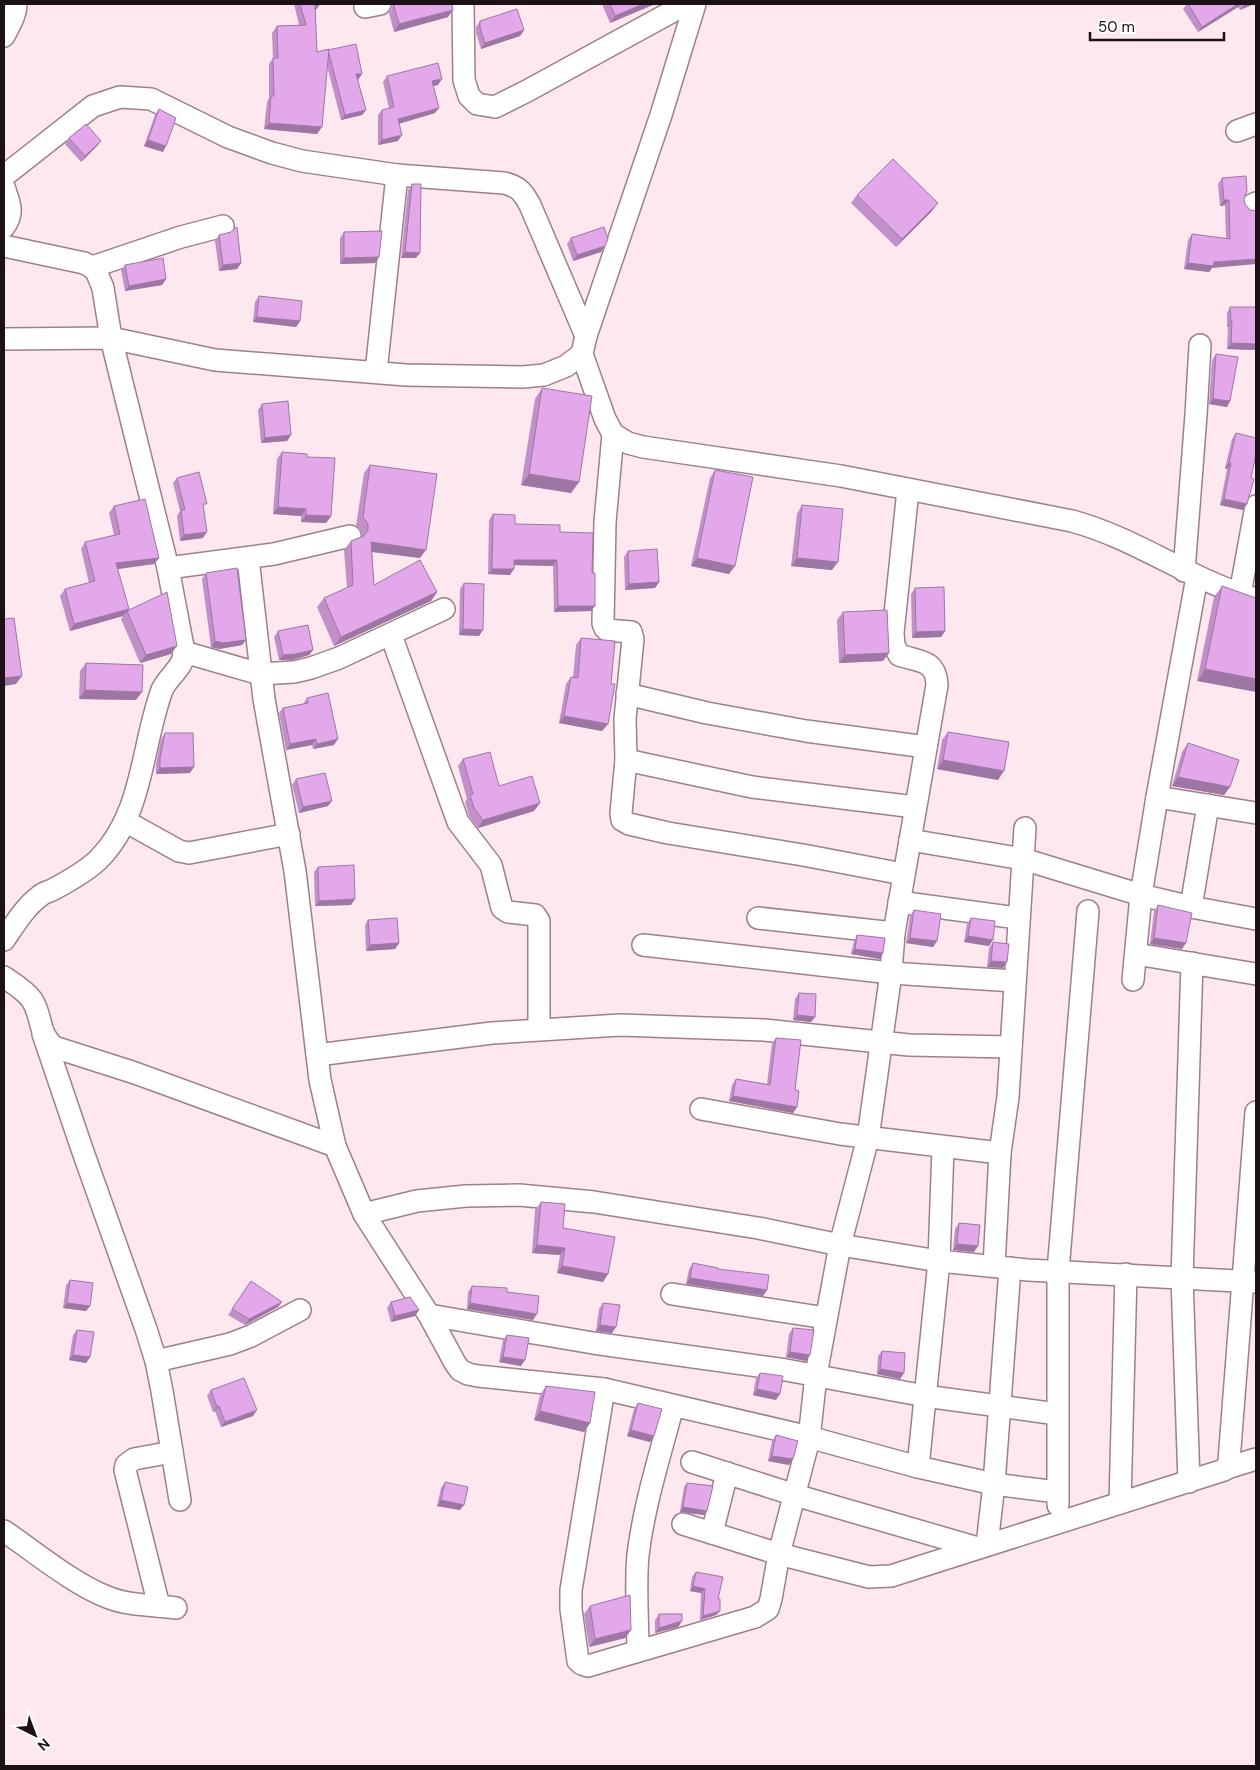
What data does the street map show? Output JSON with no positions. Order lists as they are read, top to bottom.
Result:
{
  "scale_bar": "50 m",
  "north": "bottom right"
}
